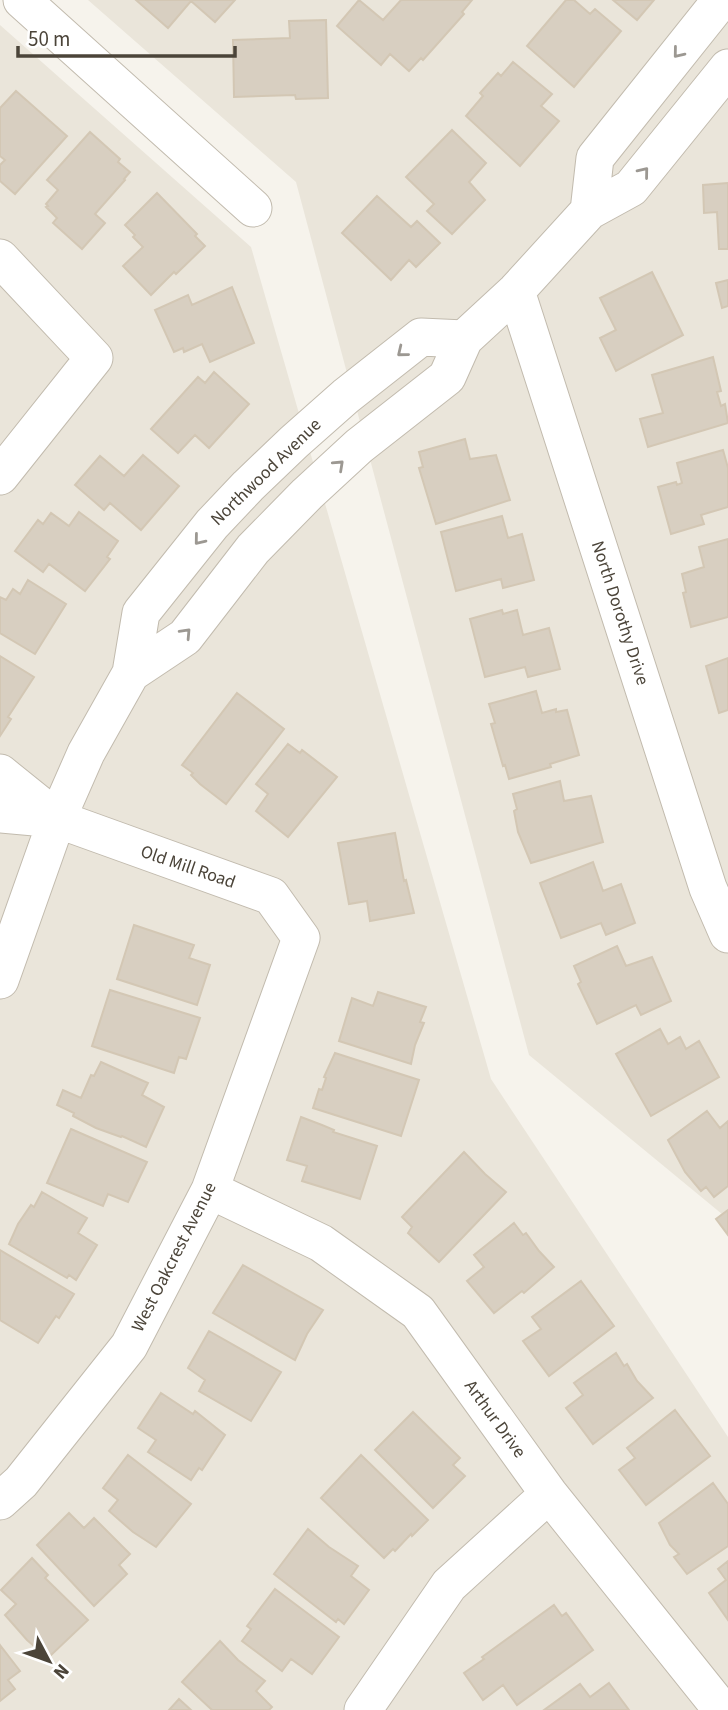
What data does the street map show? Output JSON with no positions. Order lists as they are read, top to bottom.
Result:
{
  "streets": {
    "street": [
      "Northwood Avenue",
      "North Dorothy Drive",
      "Old Mill Road",
      "West Oakcrest Avenue",
      "Arthur Drive"
    ]
  },
  "crossings": [
    ["Northwood Avenue", "North Dorothy Drive"],
    ["Northwood Avenue", "Old Mill Road"],
    ["Old Mill Road", "West Oakcrest Avenue"],
    ["West Oakcrest Avenue", "Arthur Drive"]
  ],
  "scale_bar": "50 m",
  "north": "bottom right"
}
